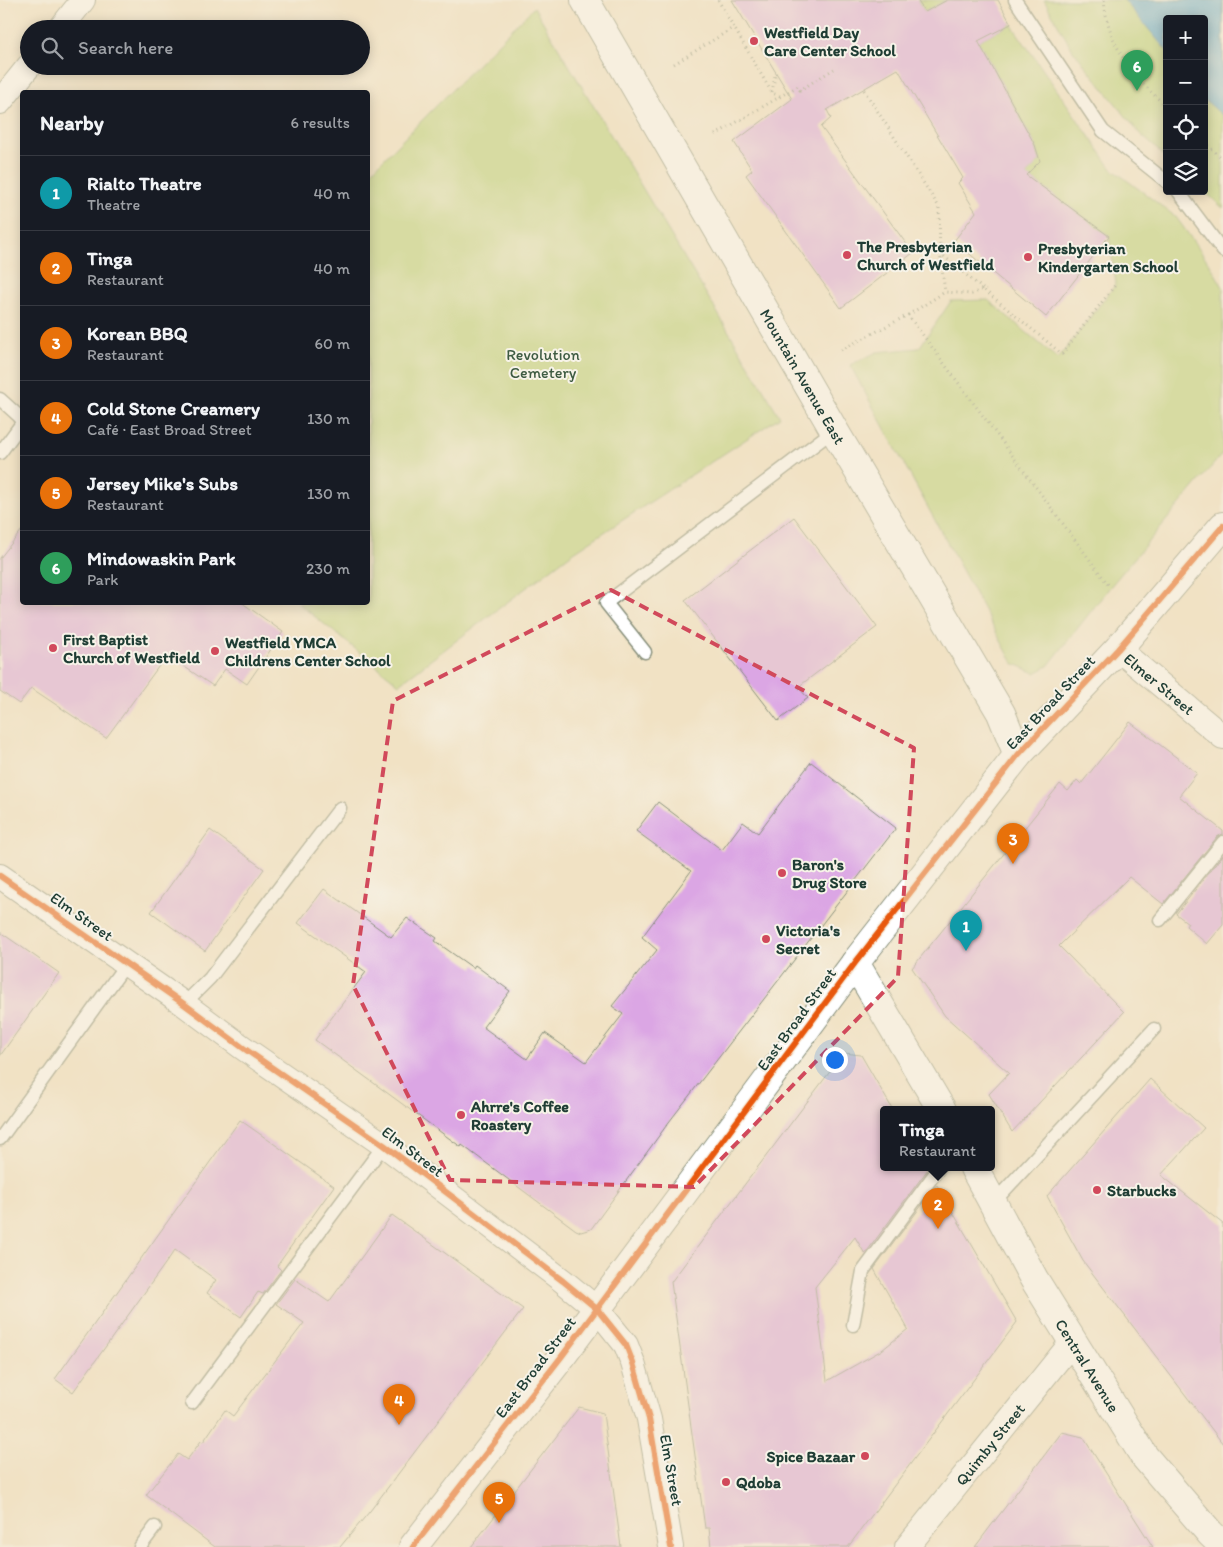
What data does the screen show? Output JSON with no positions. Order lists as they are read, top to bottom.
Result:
{
  "streets": {
    "street": [
      "Mountain Avenue East",
      "Elmer Street",
      "East Broad Street",
      "Elm Street",
      "Central Avenue",
      "Quimby Street"
    ]
  },
  "crossings": [
    ["Mountain Avenue East", "East Broad Street"],
    ["Elmer Street", "East Broad Street"],
    ["East Broad Street", "Elm Street"],
    ["Central Avenue", "Quimby Street"]
  ],
  "parks": ["Revolution Cemetery"],
  "places": [
    "Westfield Day Care Center School",
    "The Presbyterian Church of Westfield",
    "Presbyterian Kindergarten School",
    "First Baptist Church of Westfield",
    "Westfield YMCA Childrens Center School",
    "Baron's Drug Store",
    "Victoria's Secret",
    "Ahrre's Coffee Roastery",
    "Starbucks",
    "Spice Bazaar",
    "Qdoba"
  ],
  "page": {
    "map_buttons": ["+", "−"],
    "search": "Search here",
    "pins": [
      "6",
      "3",
      "1",
      "2",
      "4",
      "5"
    ],
    "heading": ["Nearby", "6 results"],
    "list": [
      {
        "mark": "1",
        "name": "Rialto Theatre",
        "note": "Theatre",
        "value": "40 m"
      },
      {
        "mark": "2",
        "name": "Tinga",
        "note": "Restaurant",
        "value": "40 m"
      },
      {
        "mark": "3",
        "name": "Korean BBQ",
        "note": "Restaurant",
        "value": "60 m"
      },
      {
        "mark": "4",
        "name": "Cold Stone Creamery",
        "note": "Café · East Broad Street",
        "value": "130 m"
      },
      {
        "mark": "5",
        "name": "Jersey Mike's Subs",
        "note": "Restaurant",
        "value": "130 m"
      },
      {
        "mark": "6",
        "name": "Mindowaskin Park",
        "note": "Park",
        "value": "230 m"
      }
    ],
    "popup": ["Tinga", "Restaurant"]
  }
}
